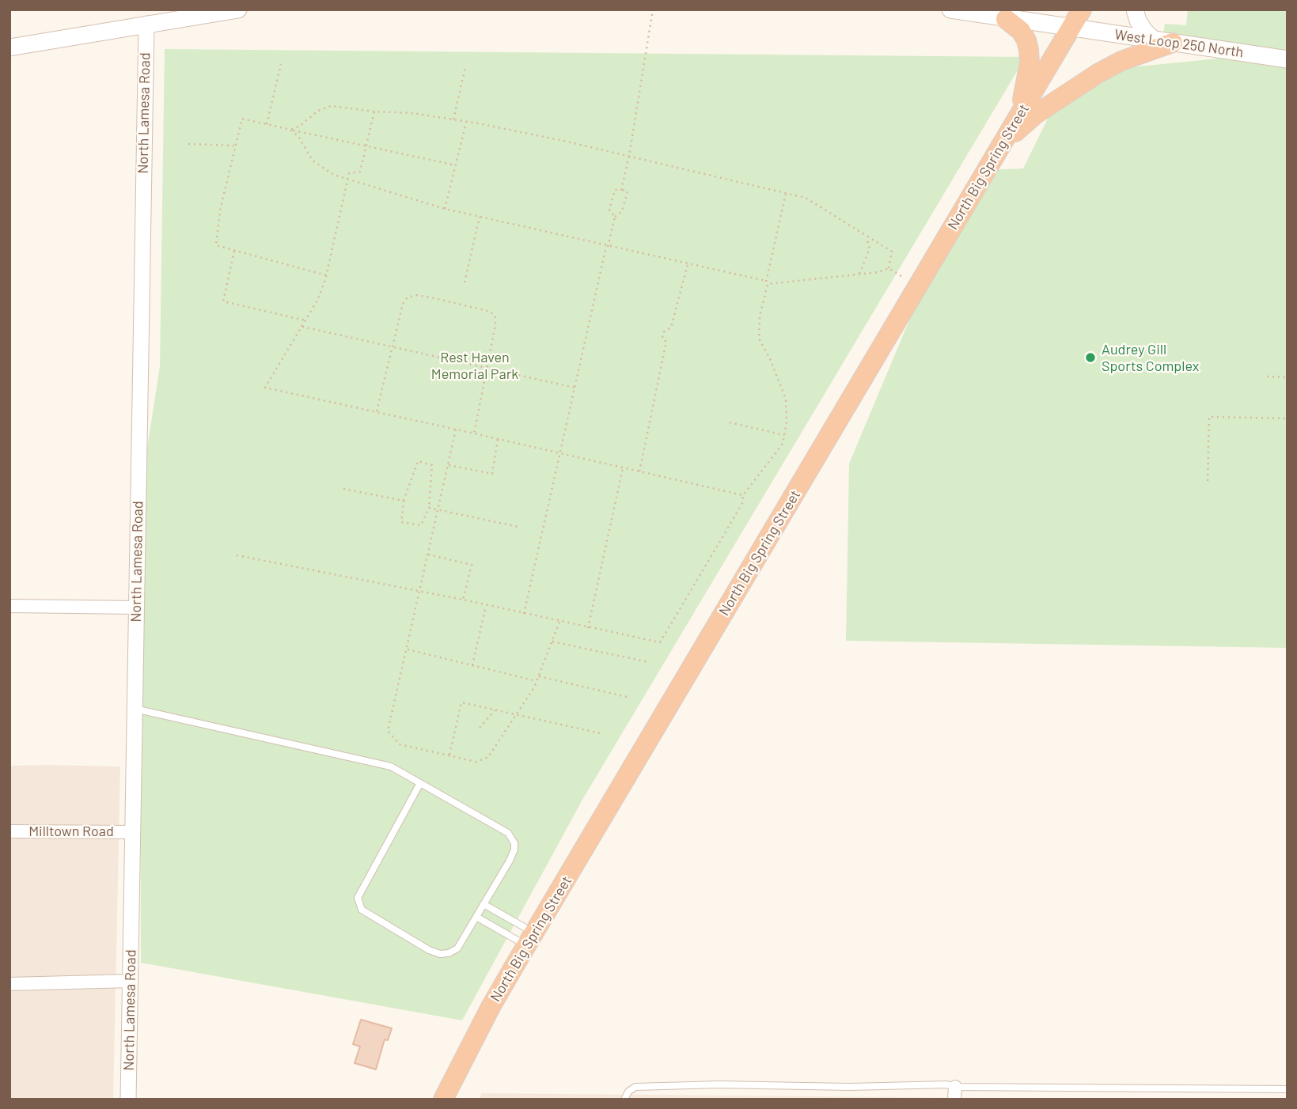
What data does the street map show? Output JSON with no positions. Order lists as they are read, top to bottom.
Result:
{
  "streets": {
    "highway": ["North Big Spring Street"],
    "main road": ["West Loop 250 North"],
    "street": ["North Lamesa Road", "Milltown Road"]
  },
  "crossings": [
    ["West Loop 250 North", "North Big Spring Street"],
    ["North Lamesa Road", "Milltown Road"]
  ],
  "parks": ["Rest Haven Memorial Park"],
  "places": ["Audrey Gill Sports Complex"]
}
